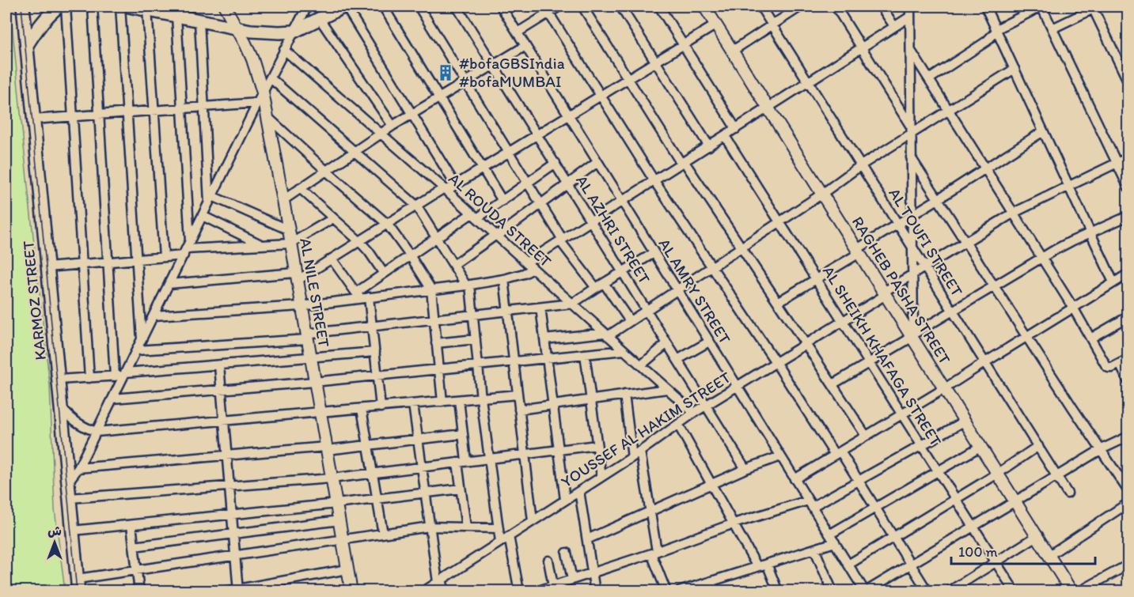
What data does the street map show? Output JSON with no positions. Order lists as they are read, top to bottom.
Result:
{
  "streets": {
    "main road": ["KARMOZ STREET"],
    "street": [
      "AL ROUDA STREET",
      "AL AZHRI STREET",
      "AL TOUFI STREET",
      "RAGHEB PASHA STREET",
      "AL AMRY STREET",
      "AL NILE STREET",
      "AL SHEIKH KHAFAGA STREET",
      "YOUSSEF AL HAKIM STREET"
    ]
  },
  "crossings": [
    ["AL ROUDA STREET", "YOUSSEF AL HAKIM STREET"],
    ["AL AZHRI STREET", "YOUSSEF AL HAKIM STREET"],
    ["AL TOUFI STREET", "YOUSSEF AL HAKIM STREET"],
    ["RAGHEB PASHA STREET", "YOUSSEF AL HAKIM STREET"],
    ["AL AMRY STREET", "YOUSSEF AL HAKIM STREET"],
    ["AL SHEIKH KHAFAGA STREET", "YOUSSEF AL HAKIM STREET"]
  ],
  "places": {
    "building": ["#bofaGBSIndia #bofaMUMBAI"]
  },
  "scale_bar": "100 m",
  "north": "top"
}
